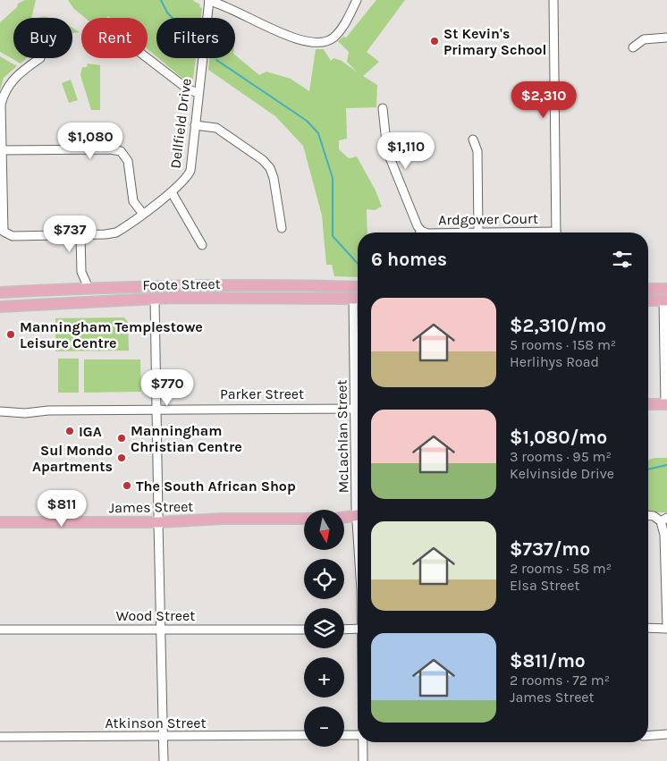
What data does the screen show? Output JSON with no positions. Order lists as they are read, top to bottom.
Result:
{
  "streets": {
    "main road": ["Foote Street", "James Street"],
    "street": [
      "Dellfield Drive",
      "Ardgower Court",
      "Parker Street",
      "McLachlan Street",
      "Wood Street",
      "Atkinson Street"
    ]
  },
  "places": [
    "St Kevin's Primary School",
    "Manningham Templestowe Leisure Centre",
    "IGA",
    "Manningham Christian Centre",
    "Sul Mondo Apartments",
    "The South African Shop"
  ],
  "north": "bottom",
  "page": {
    "chip": ["Buy", "Rent", "Filters"],
    "price": [
      "$2,310",
      "$1,080",
      "$1,110",
      "$737",
      "$770",
      "$811"
    ],
    "heading": "6 homes",
    "list": [
      {
        "name": "$2,310/mo",
        "note": "5 rooms · 158 m² · Herlihys Road"
      },
      {
        "name": "$1,080/mo",
        "note": "3 rooms · 95 m² · Kelvinside Drive"
      },
      {
        "name": "$737/mo",
        "note": "2 rooms · 58 m² · Elsa Street"
      },
      {
        "name": "$811/mo",
        "note": "2 rooms · 72 m² · James Street"
      }
    ],
    "map_buttons": ["+", "−"]
  }
}
